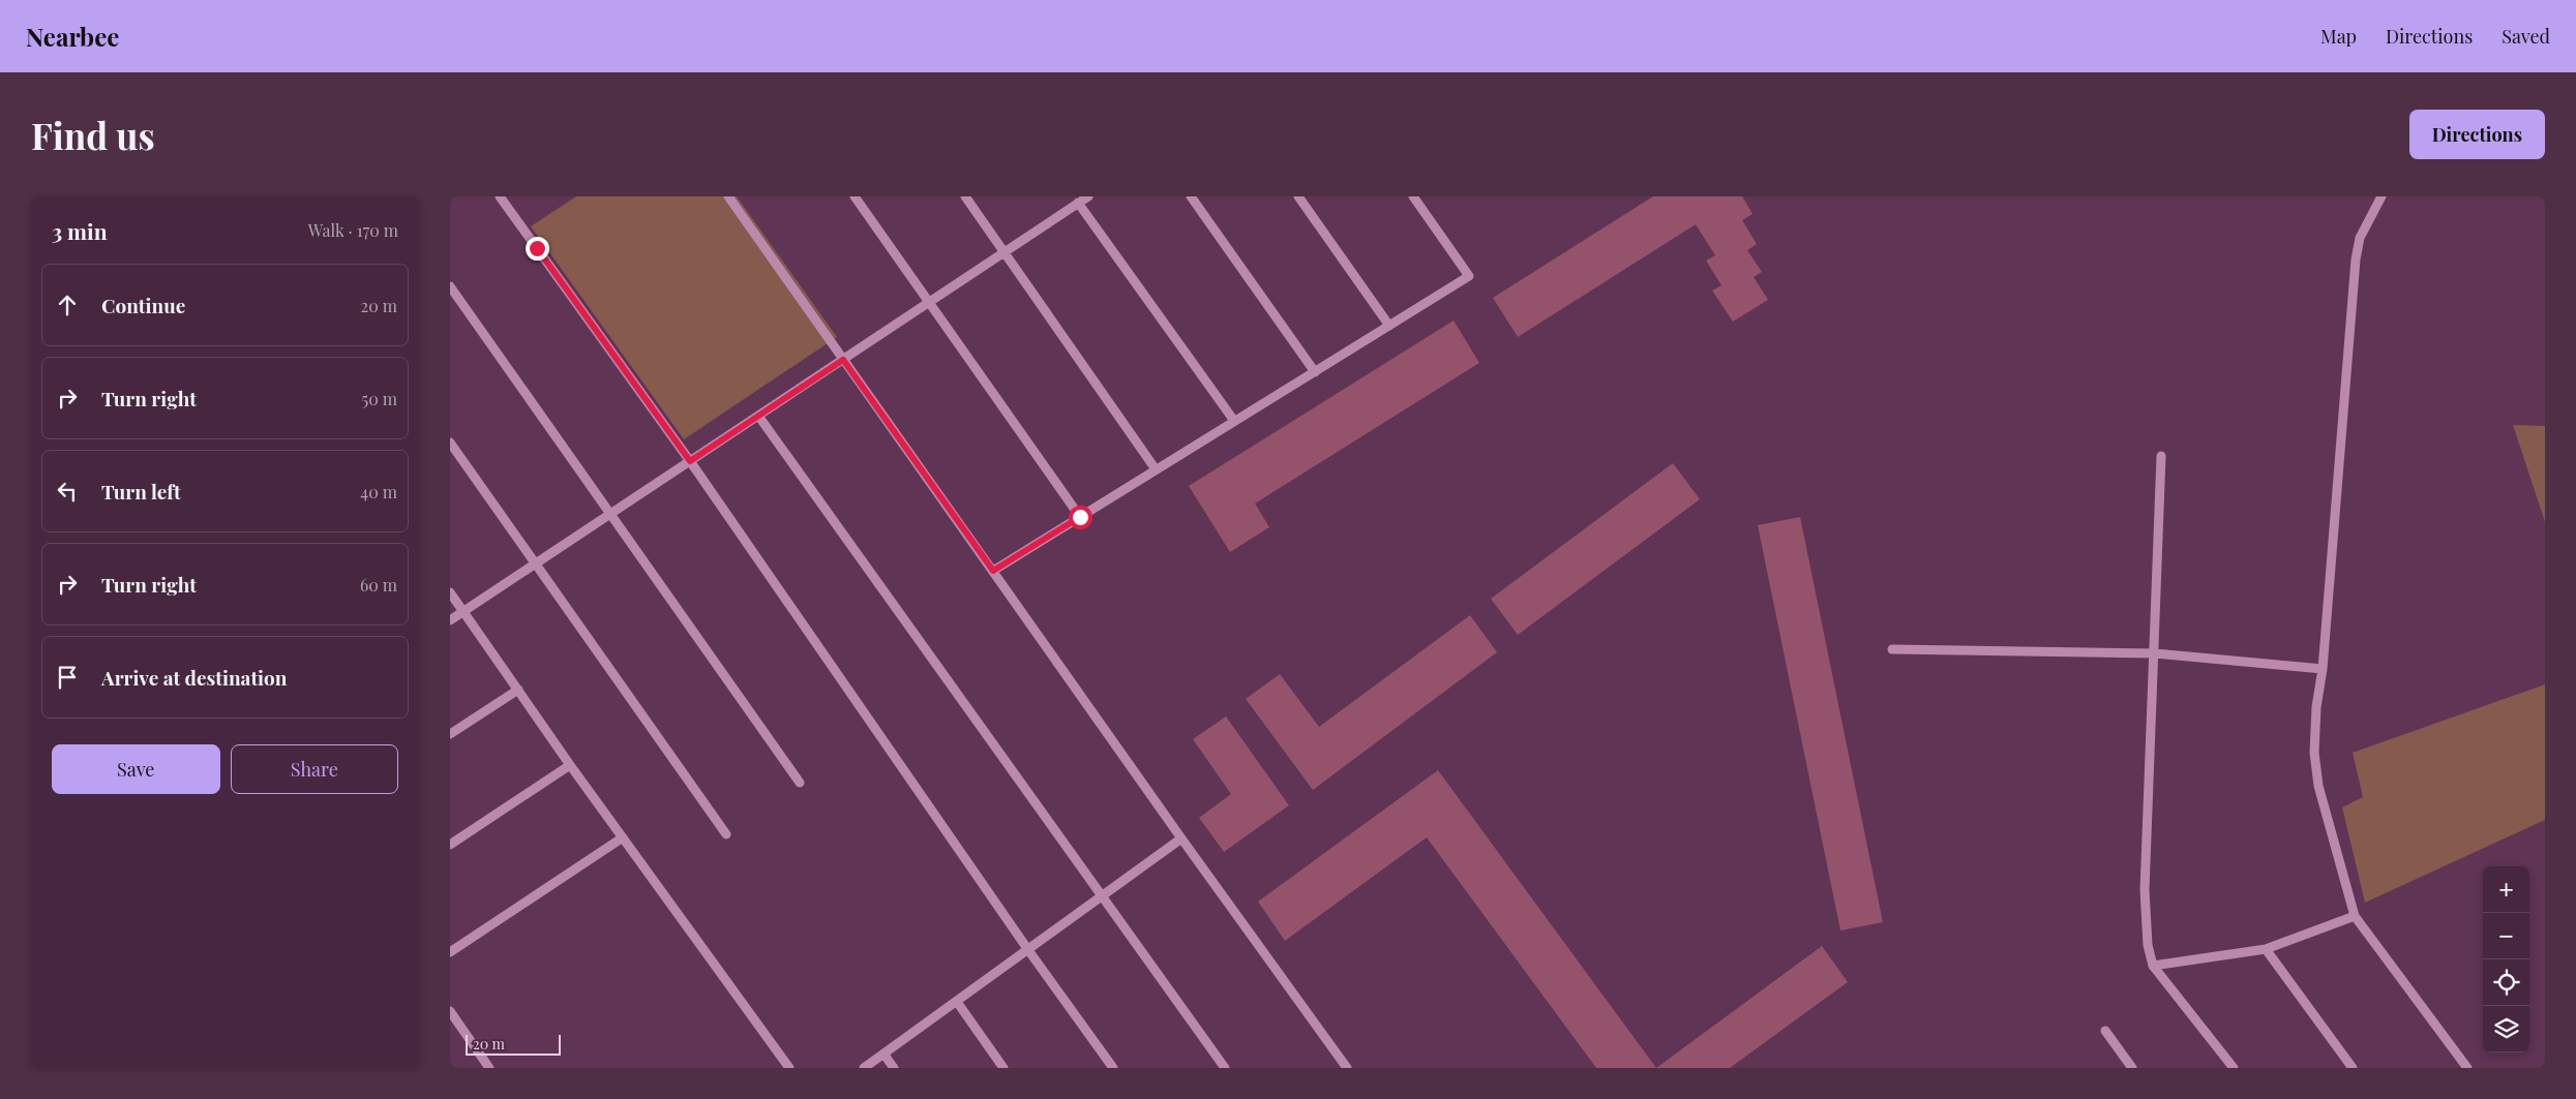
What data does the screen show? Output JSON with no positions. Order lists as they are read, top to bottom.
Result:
{
  "scale_bar": "20 m",
  "page": {
    "header": "Nearbee",
    "nav": ["Map", "Directions", "Saved"],
    "buttons": [
      "Directions",
      ["Save", "Share"]
    ],
    "title": "Find us",
    "heading": ["3 min", "Walk · 170 m"],
    "list": [
      ["Continue", "20 m"],
      ["Turn right", "50 m"],
      ["Turn left", "40 m"],
      ["Turn right", "60 m"],
      "Arrive at destination"
    ],
    "map_buttons": ["+", "−"],
    "scale": "20 m"
  }
}
